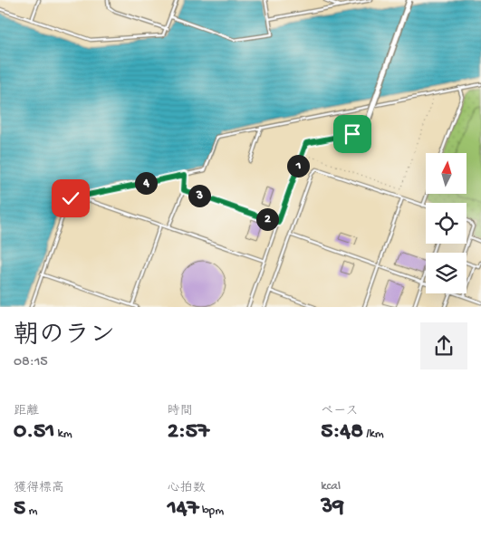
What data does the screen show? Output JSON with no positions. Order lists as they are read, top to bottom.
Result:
{
  "north": "top",
  "page": {
    "pins": [
      "1",
      "4",
      "3",
      "2"
    ],
    "heading": ["朝のラン", "08:15"],
    "stats": [
      ["距離", "0.51 km"],
      ["時間", "2:57"],
      ["ペース", "5:48 /km"],
      ["獲得標高", "5 m"],
      ["心拍数", "147 bpm"],
      ["kcal", "39"]
    ]
  }
}
